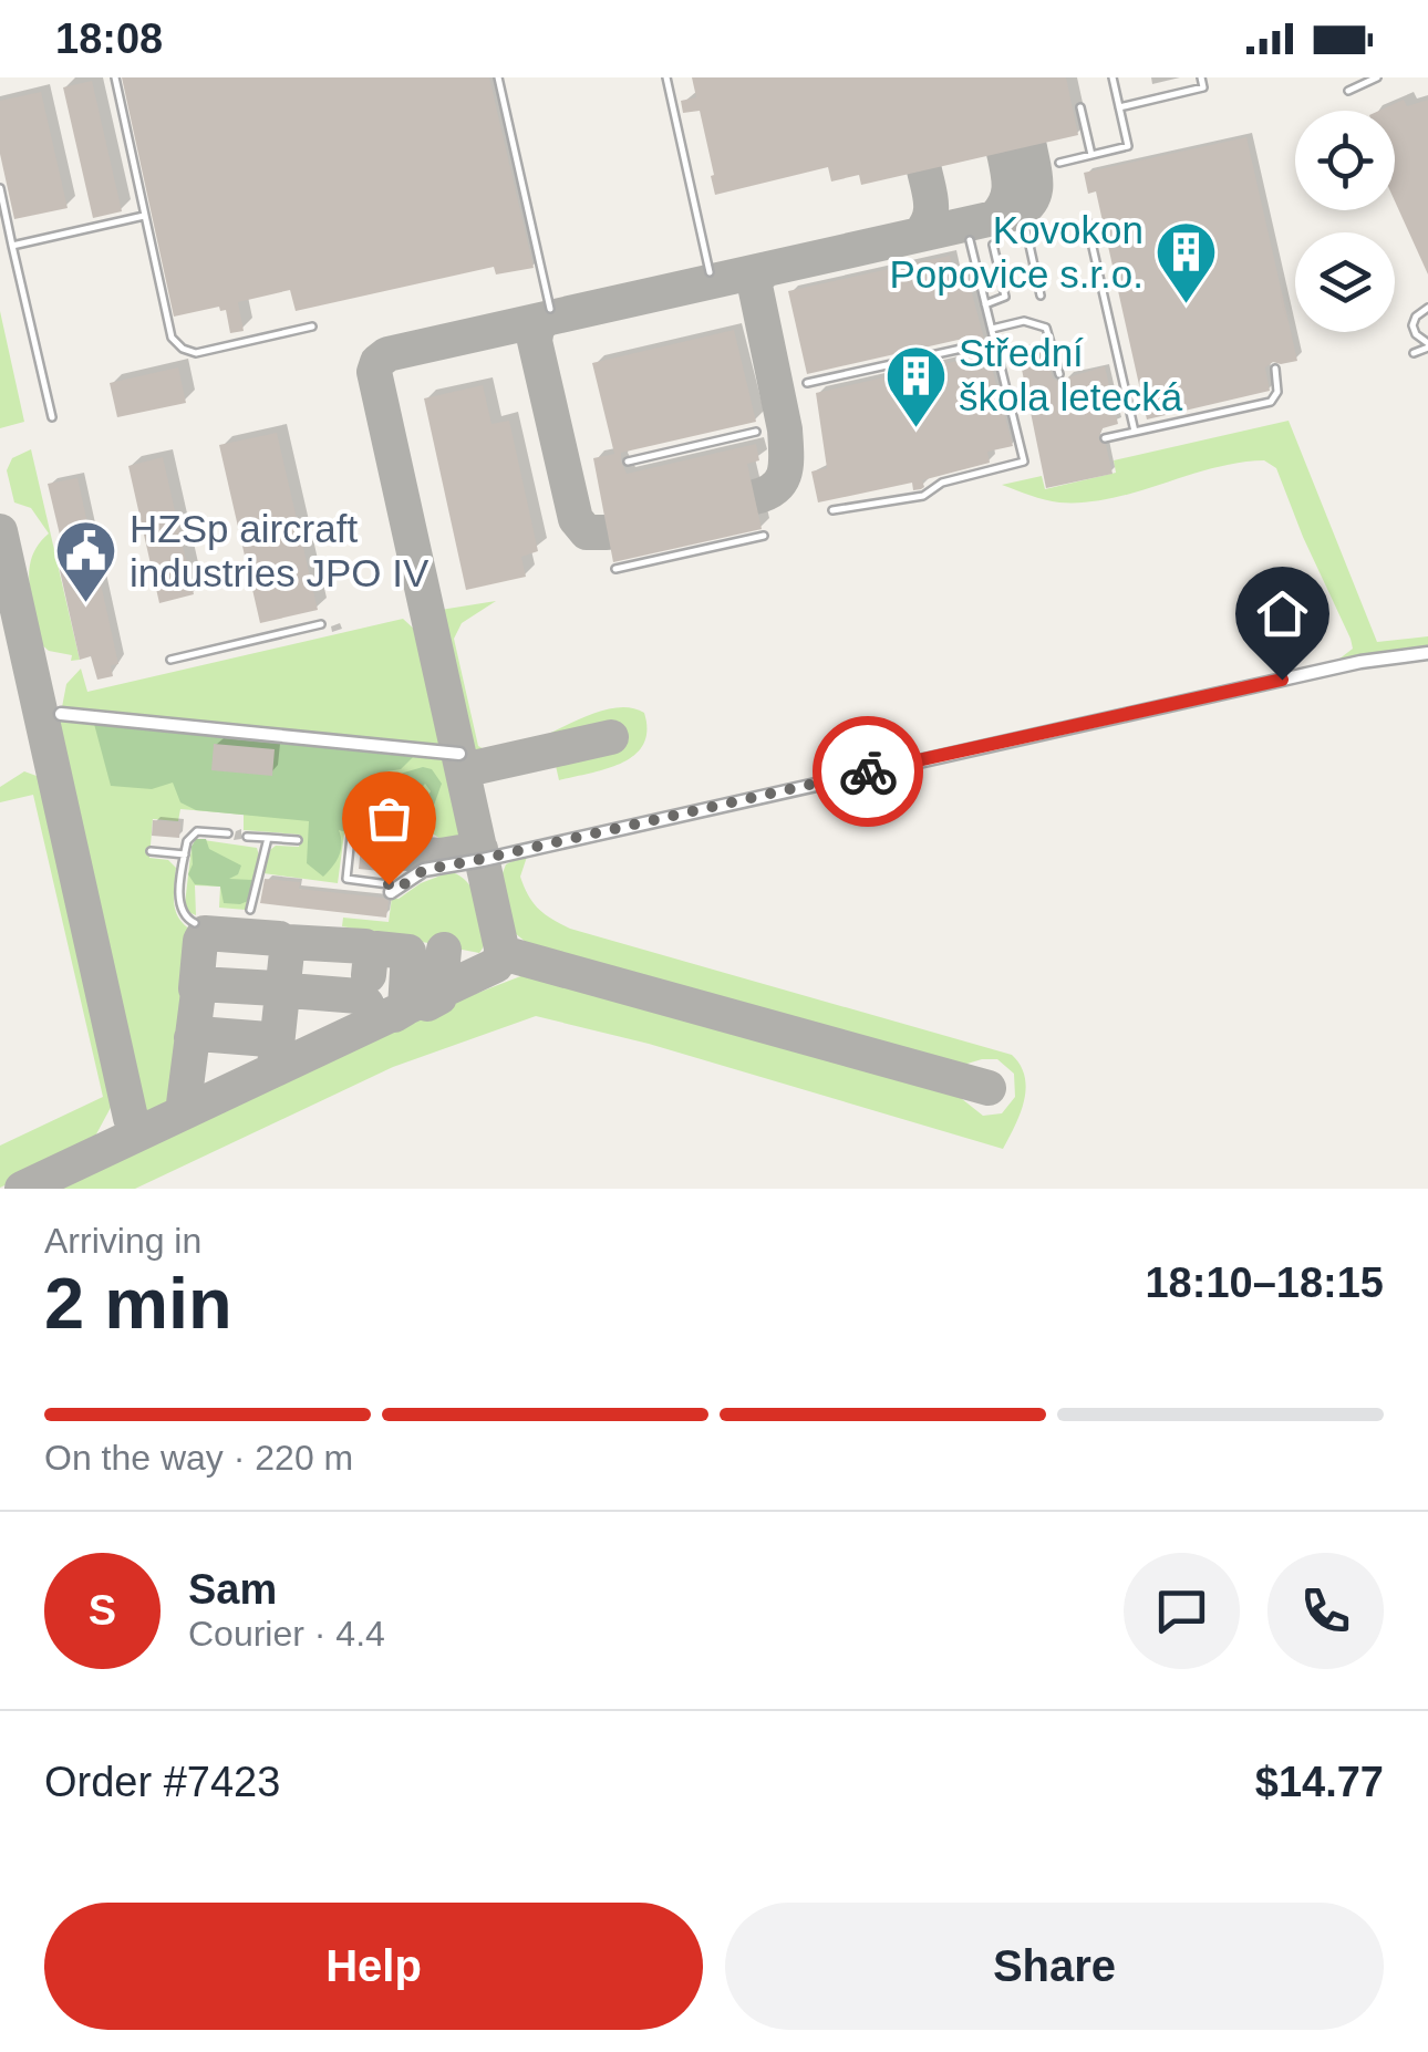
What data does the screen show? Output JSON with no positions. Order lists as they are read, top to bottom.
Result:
{
  "places": {
    "building": ["Kovokon Popovice s.r.o.", "Střední škola letecká"],
    "public building": ["HZSp aircraft industries JPO IV"]
  },
  "page": {
    "status": "18:08",
    "heading": ["2 min", "Arriving in", "18:10–18:15"],
    "panel": [
      "Sam",
      "Courier · 4.4",
      "Order #7423",
      "$14.77"
    ],
    "bar": "On the way · 220 m",
    "round": "S",
    "buttons": ["Help", "Share"]
  }
}
